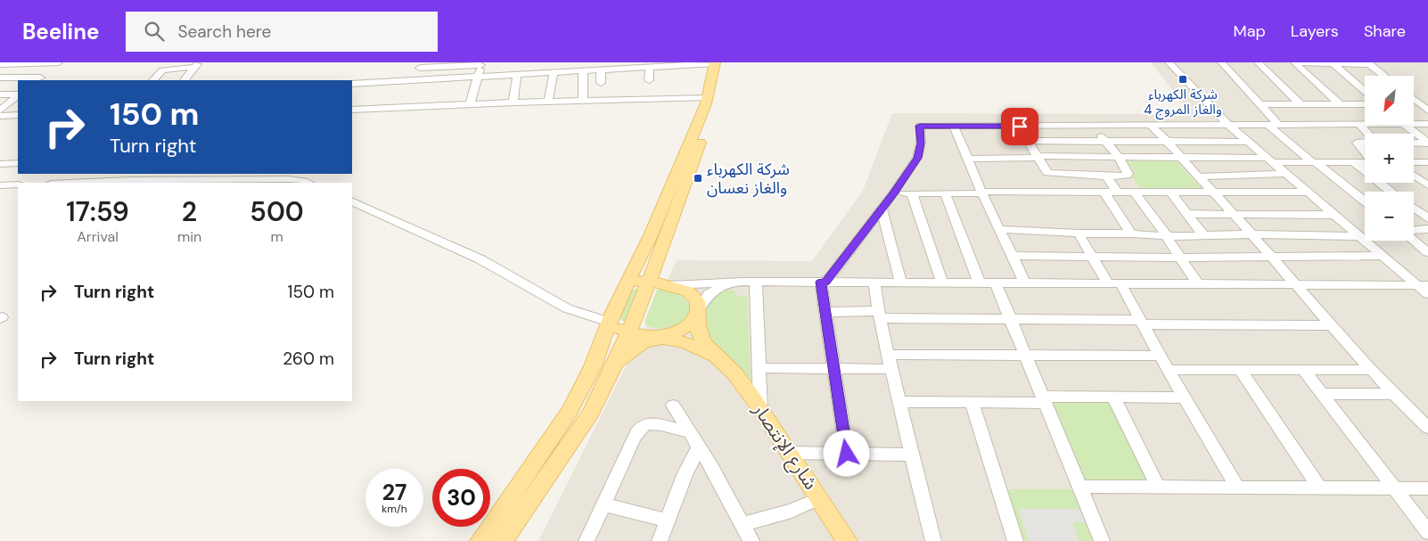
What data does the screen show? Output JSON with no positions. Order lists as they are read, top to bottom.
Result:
{
  "streets": {
    "main road": ["شارع الإنتصار"]
  },
  "places": {
    "transit": ["شركة الكهرباء والغاز المروج 4", "شركة الكهرباء والغاز نعسان"]
  },
  "north": "bottom left",
  "page": {
    "header": "Beeline",
    "search": "Search here",
    "nav": ["Map", "Layers", "Share"],
    "map_buttons": ["+", "−"],
    "turn": ["150 m", "Turn right"],
    "eta": [
      "17:59",
      "Arrival",
      "2",
      "min",
      "500",
      "m"
    ],
    "list": [
      {
        "name": "Turn right",
        "value": "150 m"
      },
      {
        "name": "Turn right",
        "value": "260 m"
      }
    ],
    "speed": "27 km/h",
    "limit": "30"
  }
}
